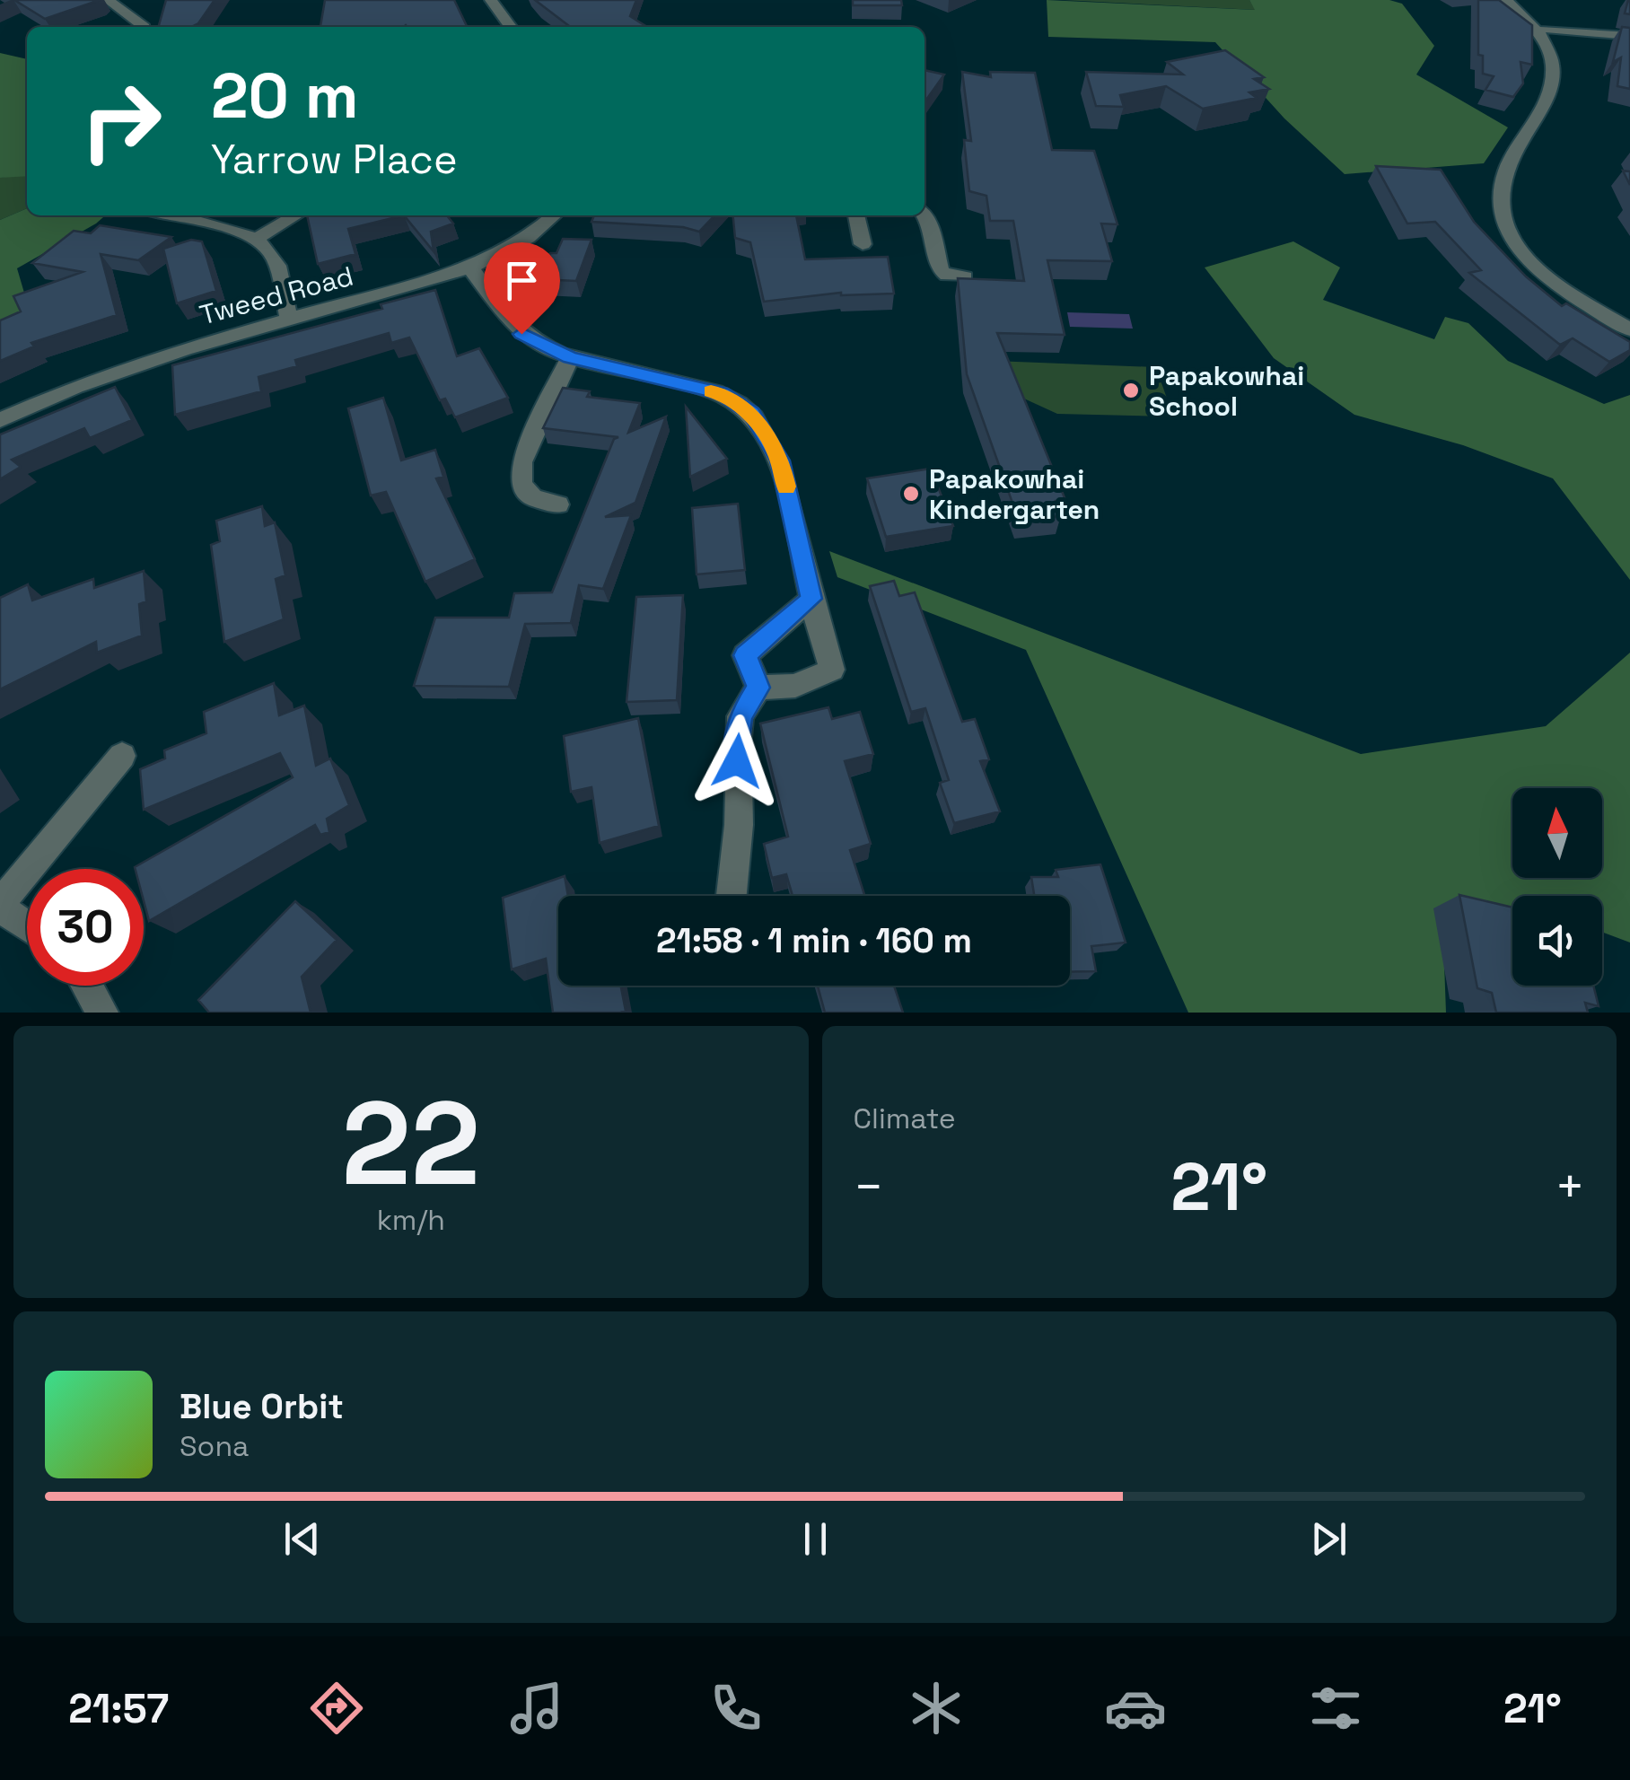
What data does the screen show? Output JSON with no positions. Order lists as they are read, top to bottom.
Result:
{
  "streets": {
    "street": ["Tweed Road"]
  },
  "places": ["Papakowhai School", "Papakowhai Kindergarten"],
  "north": "top",
  "page": {
    "turn": ["20 m", "Yarrow Place"],
    "limit": "30",
    "trip": "21:58 · 1 min · 160 m",
    "tile": [
      ["22", "km/h"],
      "Climate"
    ],
    "heat": ["−", "21°", "+"],
    "song": ["Blue Orbit", "Sona"],
    "tabs": ["21:57", "21°"]
  }
}
